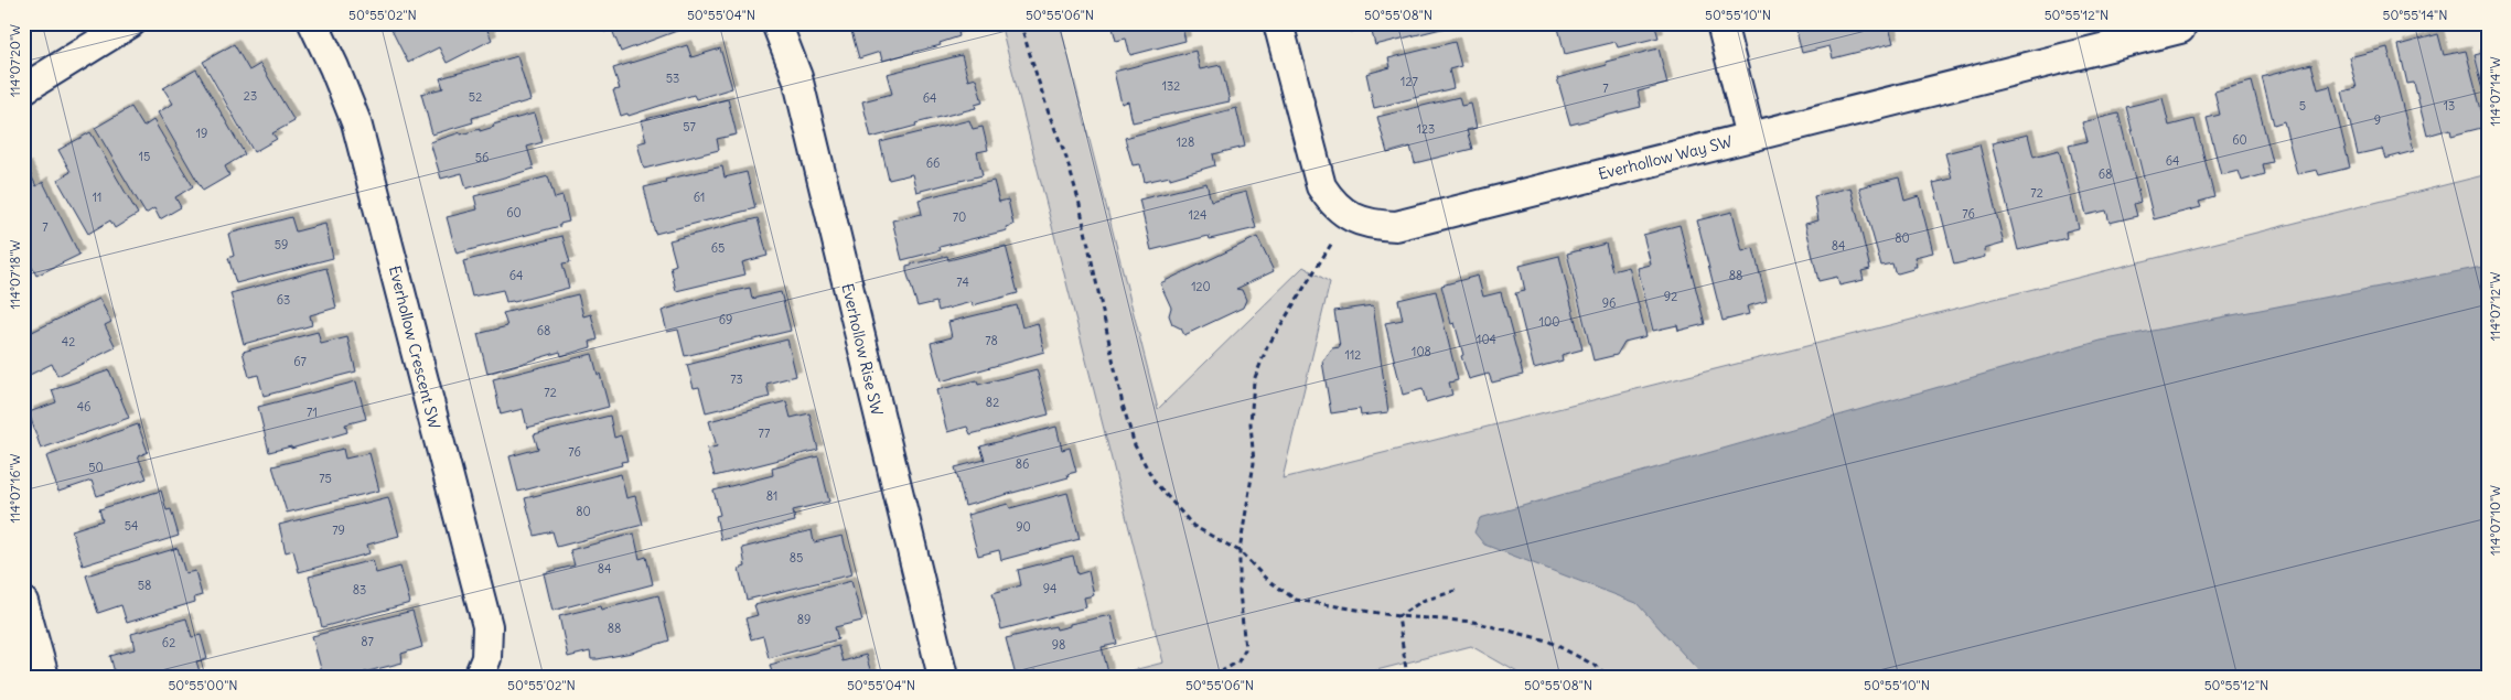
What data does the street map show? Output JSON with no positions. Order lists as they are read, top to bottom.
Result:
{
  "streets": {
    "street": ["Everhollow Way SW", "Everhollow Crescent SW", "Everhollow Rise SW"]
  },
  "house_numbers": [
    "53",
    "127",
    "132",
    "7",
    "23",
    "52",
    "64",
    "5",
    "13",
    "9",
    "57",
    "123",
    "19",
    "60",
    "128",
    "15",
    "56",
    "64",
    "66",
    "68",
    "72",
    "11",
    "61",
    "60",
    "76",
    "124",
    "70",
    "7",
    "80",
    "59",
    "84",
    "65",
    "64",
    "88",
    "74",
    "120",
    "92",
    "63",
    "96",
    "69",
    "100",
    "68",
    "104",
    "78",
    "42",
    "108",
    "112",
    "67",
    "73",
    "72",
    "82",
    "46",
    "71",
    "77",
    "76",
    "86",
    "50",
    "75",
    "81",
    "80",
    "54",
    "90",
    "79",
    "85",
    "84",
    "58",
    "94",
    "83",
    "89",
    "88",
    "87",
    "62",
    "98"
  ],
  "coordinates": [
    "50°55'02\"N",
    "50°55'04\"N",
    "50°55'06\"N",
    "50°55'08\"N",
    "50°55'10\"N",
    "50°55'12\"N",
    "50°55'14\"N",
    "114°07'20\"W",
    "114°07'14\"W",
    "114°07'18\"W",
    "114°07'12\"W",
    "114°07'16\"W",
    "114°07'10\"W",
    "50°55'00\"N"
  ]
}
